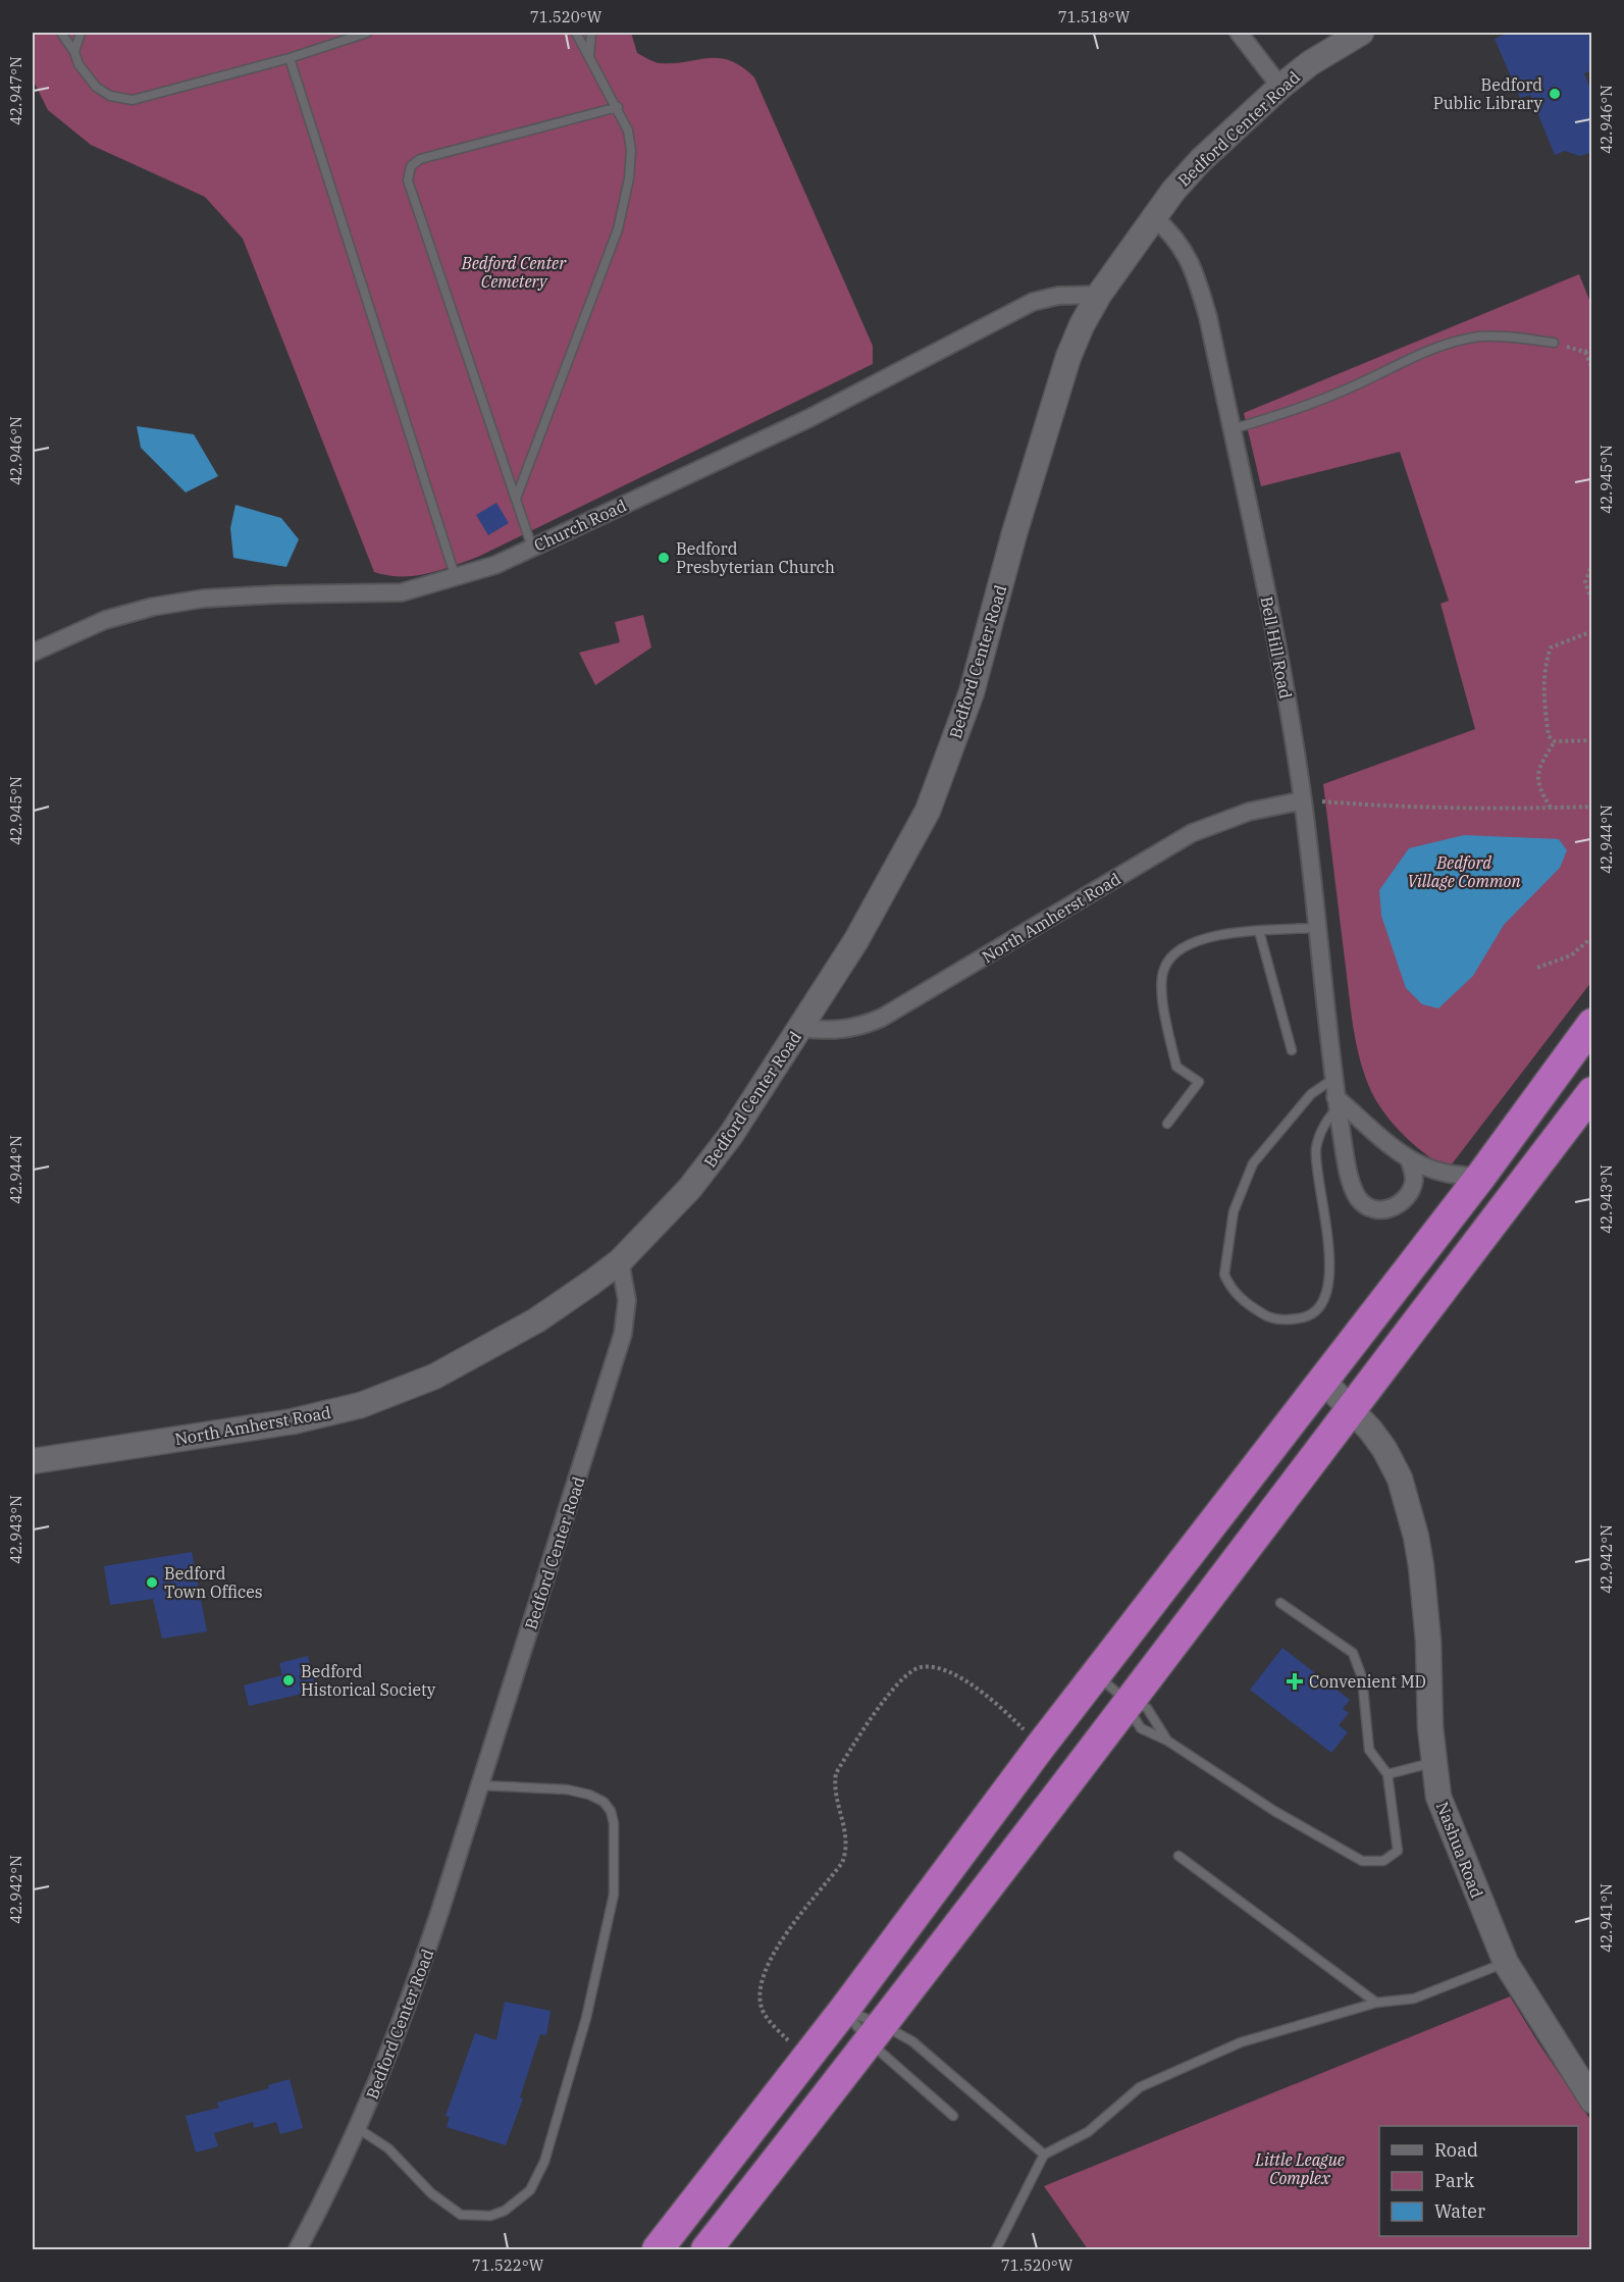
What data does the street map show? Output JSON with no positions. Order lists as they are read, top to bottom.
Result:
{
  "streets": {
    "street": [
      "Bedford Center Road",
      "Church Road",
      "Bell Hill Road",
      "North Amherst Road",
      "Nashua Road"
    ]
  },
  "crossings": [
    ["Bedford Center Road", "Church Road"],
    ["Bedford Center Road", "Bell Hill Road"],
    ["Bedford Center Road", "North Amherst Road"],
    ["Bell Hill Road", "North Amherst Road"]
  ],
  "parks": ["Bedford Center Cemetery", "Bedford Village Common", "Little League Complex"],
  "places": {
    "other": [
      "Bedford Public Library",
      "Bedford Presbyterian Church",
      "Bedford Town Offices",
      "Bedford Historical Society"
    ],
    "health": ["Convenient MD"]
  },
  "legend": ["Road", "Park", "Water"],
  "coordinates": [
    "71.520°W",
    "71.518°W",
    "42.947°N",
    "42.946°N",
    "42.945°N",
    "42.944°N",
    "42.943°N",
    "42.942°N",
    "42.941°N",
    "71.522°W"
  ]
}
